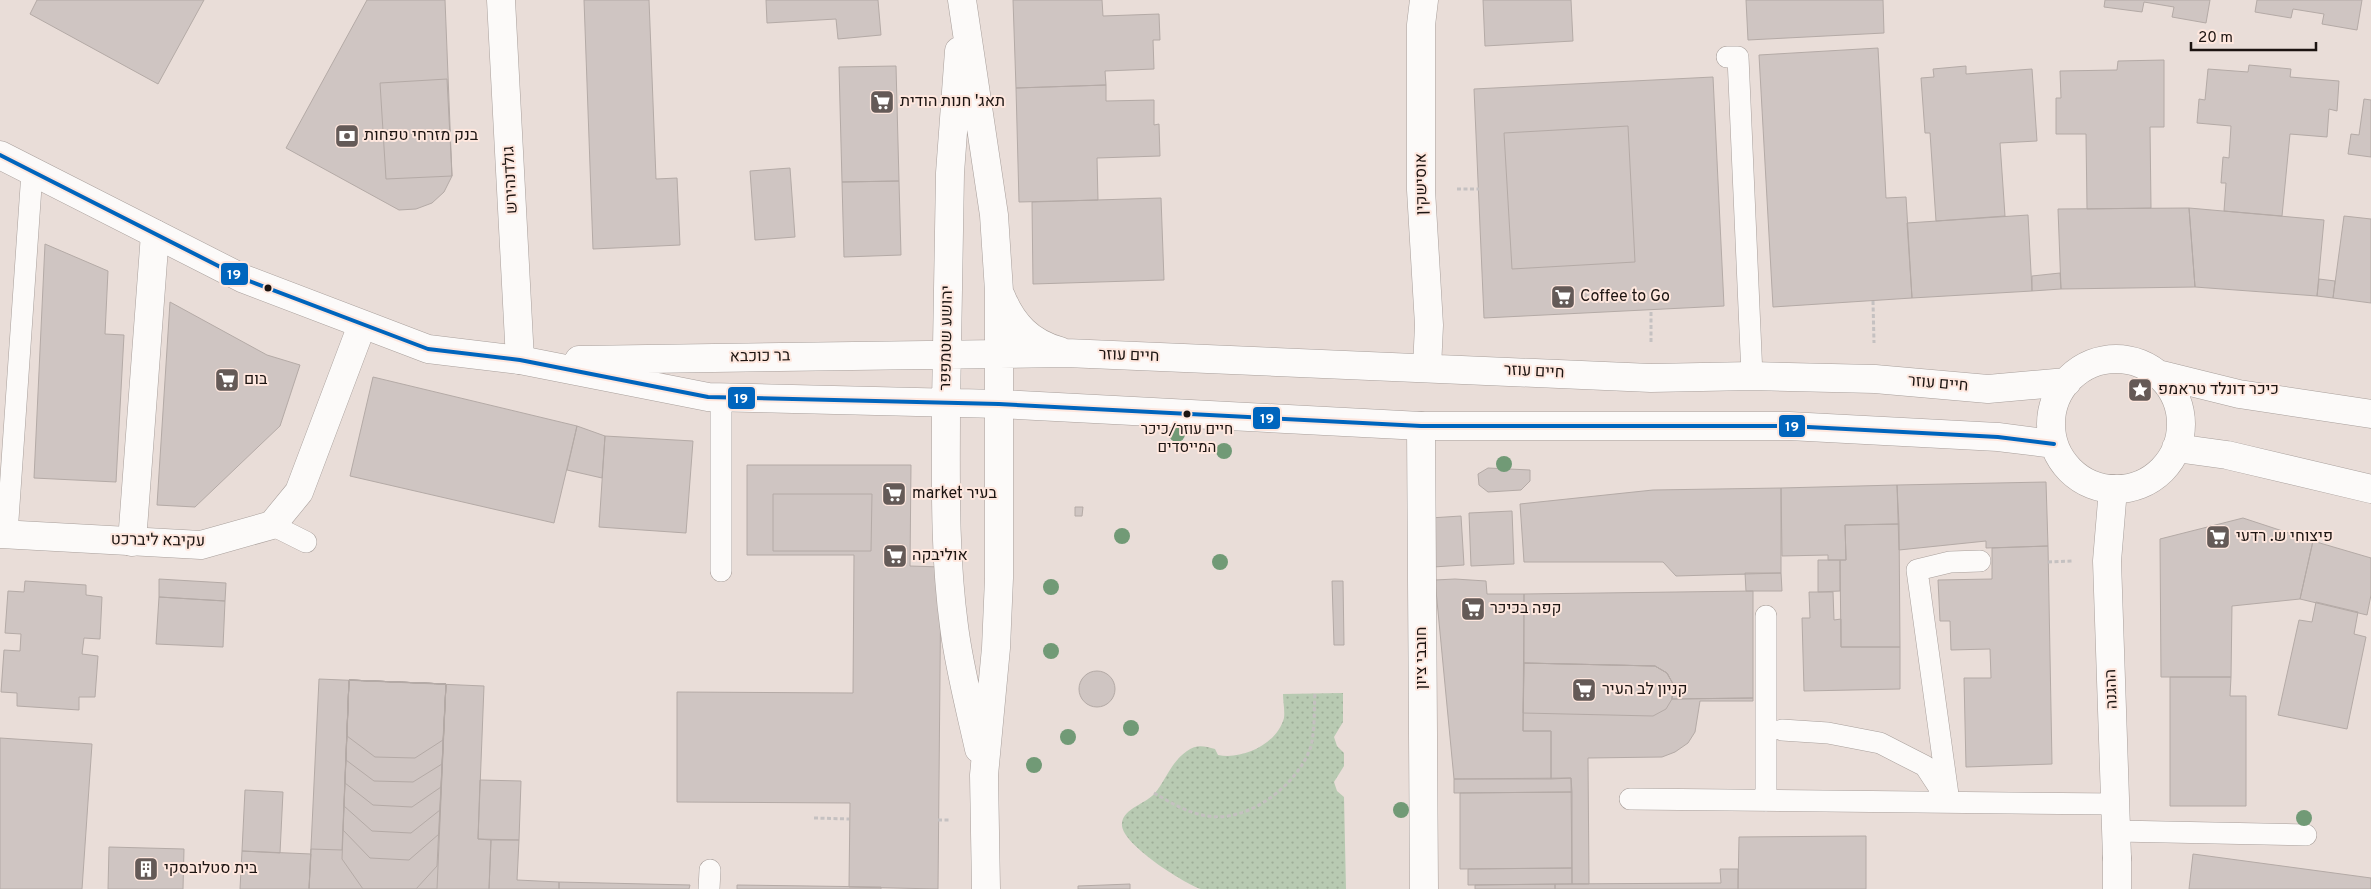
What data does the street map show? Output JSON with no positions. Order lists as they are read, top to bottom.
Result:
{
  "streets": {
    "street": [
      "גולדנהירש",
      "אוסישקין",
      "יהושע שטמפפר",
      "חיים עוזר",
      "בר כוכבא",
      "עקיבא ליברכט",
      "חובבי ציון",
      "ההגנה"
    ]
  },
  "crossings": [
    ["גולדנהירש", "בר כוכבא"],
    ["אוסישקין", "חיים עוזר"],
    ["יהושע שטמפפר", "חיים עוזר"],
    ["יהושע שטמפפר", "בר כוכבא"],
    ["חיים עוזר", "בר כוכבא"],
    ["חיים עוזר", "ההגנה"]
  ],
  "places": {
    "supermarket": [
      "תאג' חנות הודית",
      "Coffee to Go",
      "בום",
      "market בעיר",
      "פיצוחי ש. רדעי",
      "אוליבקה",
      "קפה בכיכר",
      "קניון לב העיר"
    ],
    "bank": ["בנק מזרחי טפחות"],
    "place": ["כיכר דונלד טראמפ"],
    "other": ["חיים עוזר/כיכר המייסדים"],
    "building": ["בית סטלובסקי"]
  },
  "lines": ["transit line 19"],
  "scale_bar": "20 m"
}
